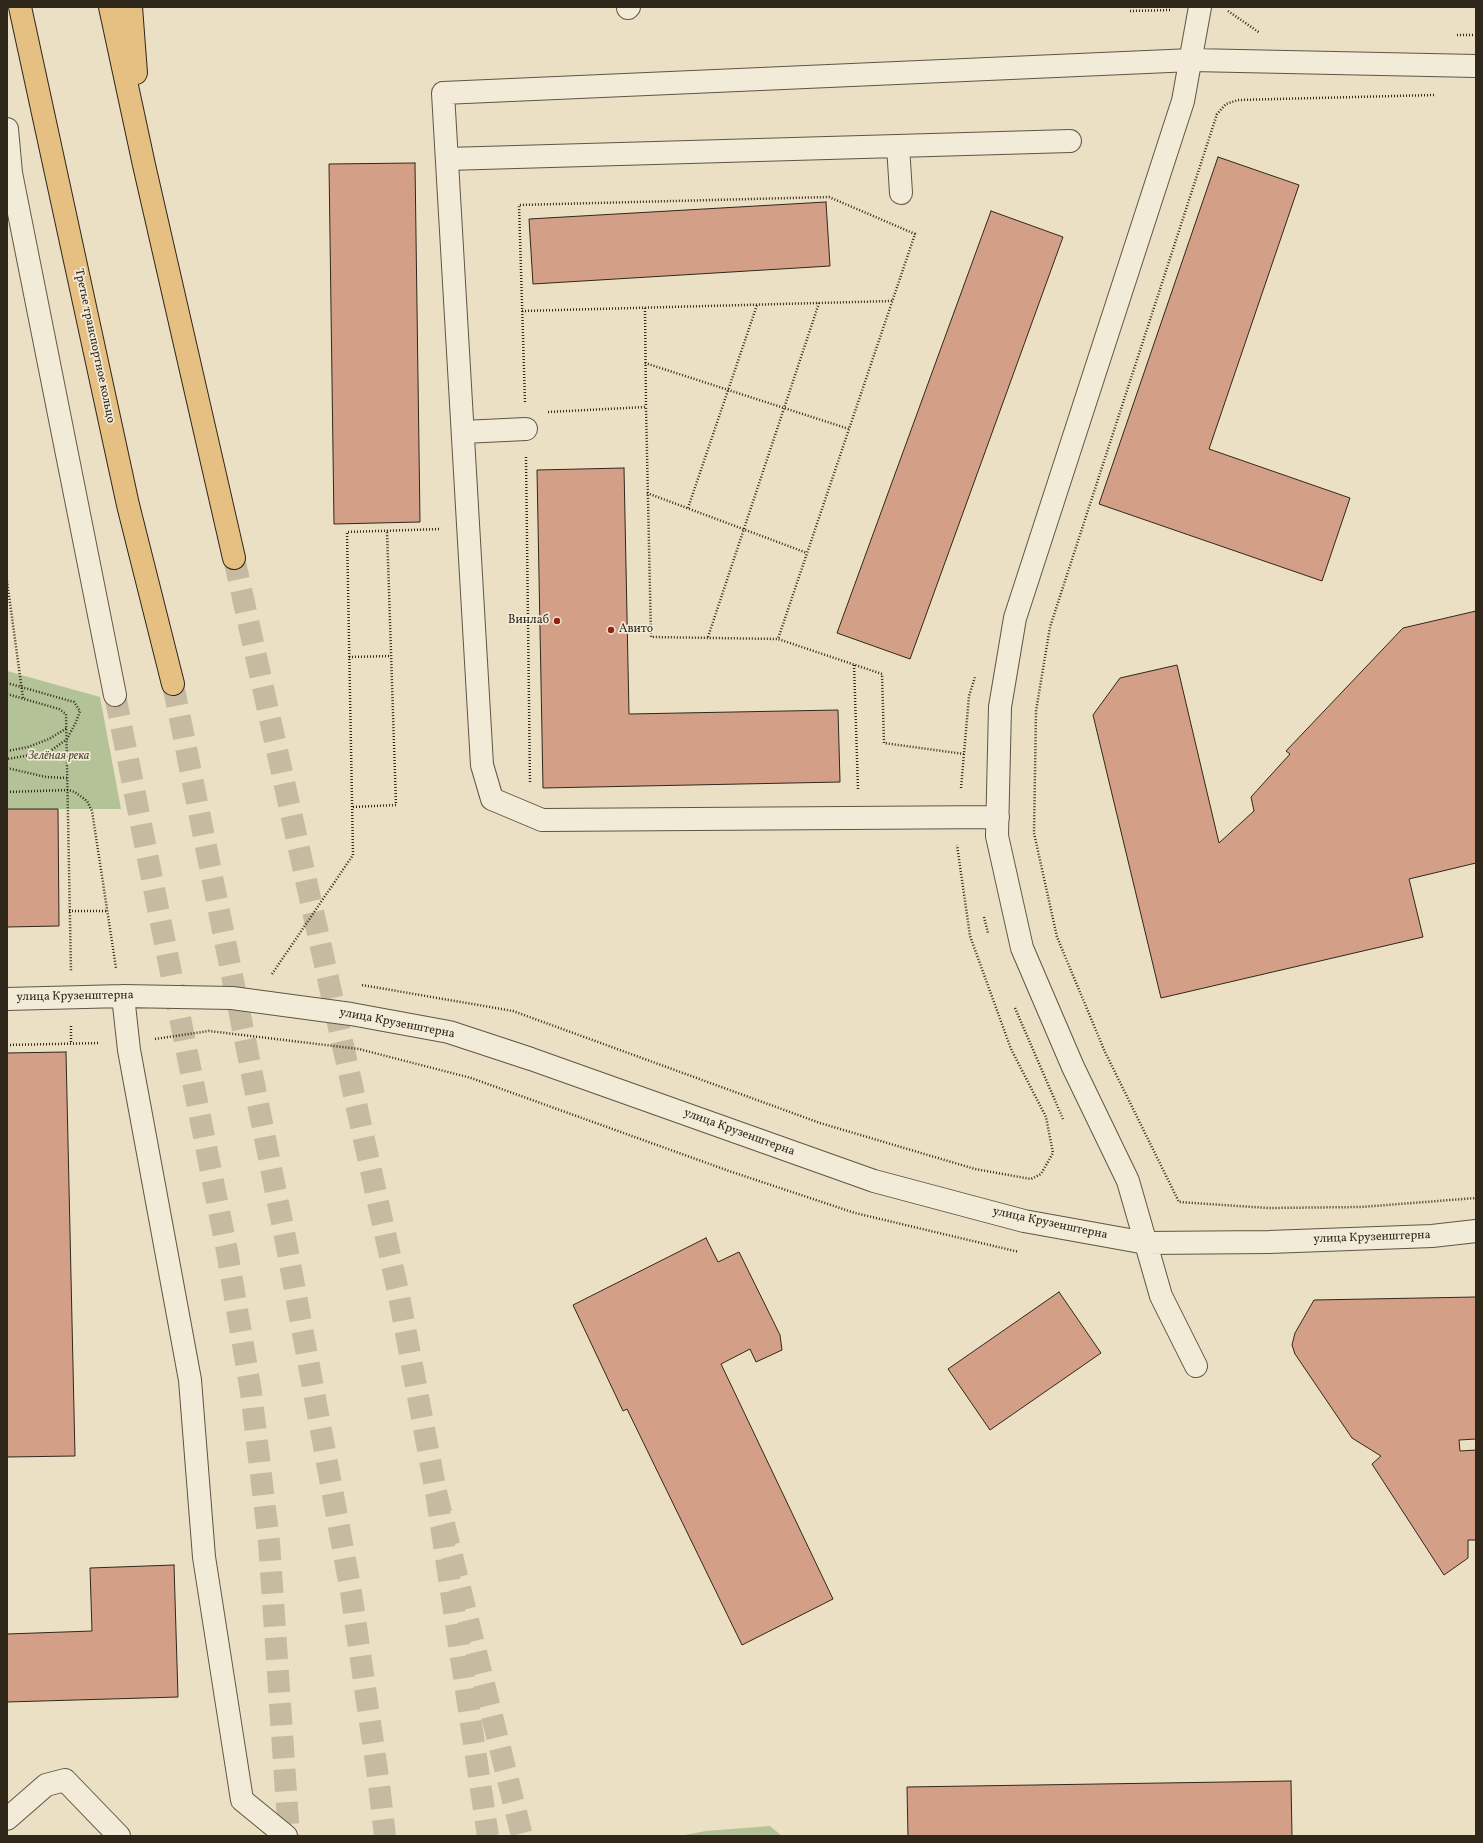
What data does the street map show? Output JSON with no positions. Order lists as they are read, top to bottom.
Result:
{
  "streets": {
    "main road": ["Третье транспортное кольцо"],
    "street": ["улица Крузенштерна"]
  },
  "parks": ["Зелёная река"],
  "places": ["Винлаб", "Авито"]
}
